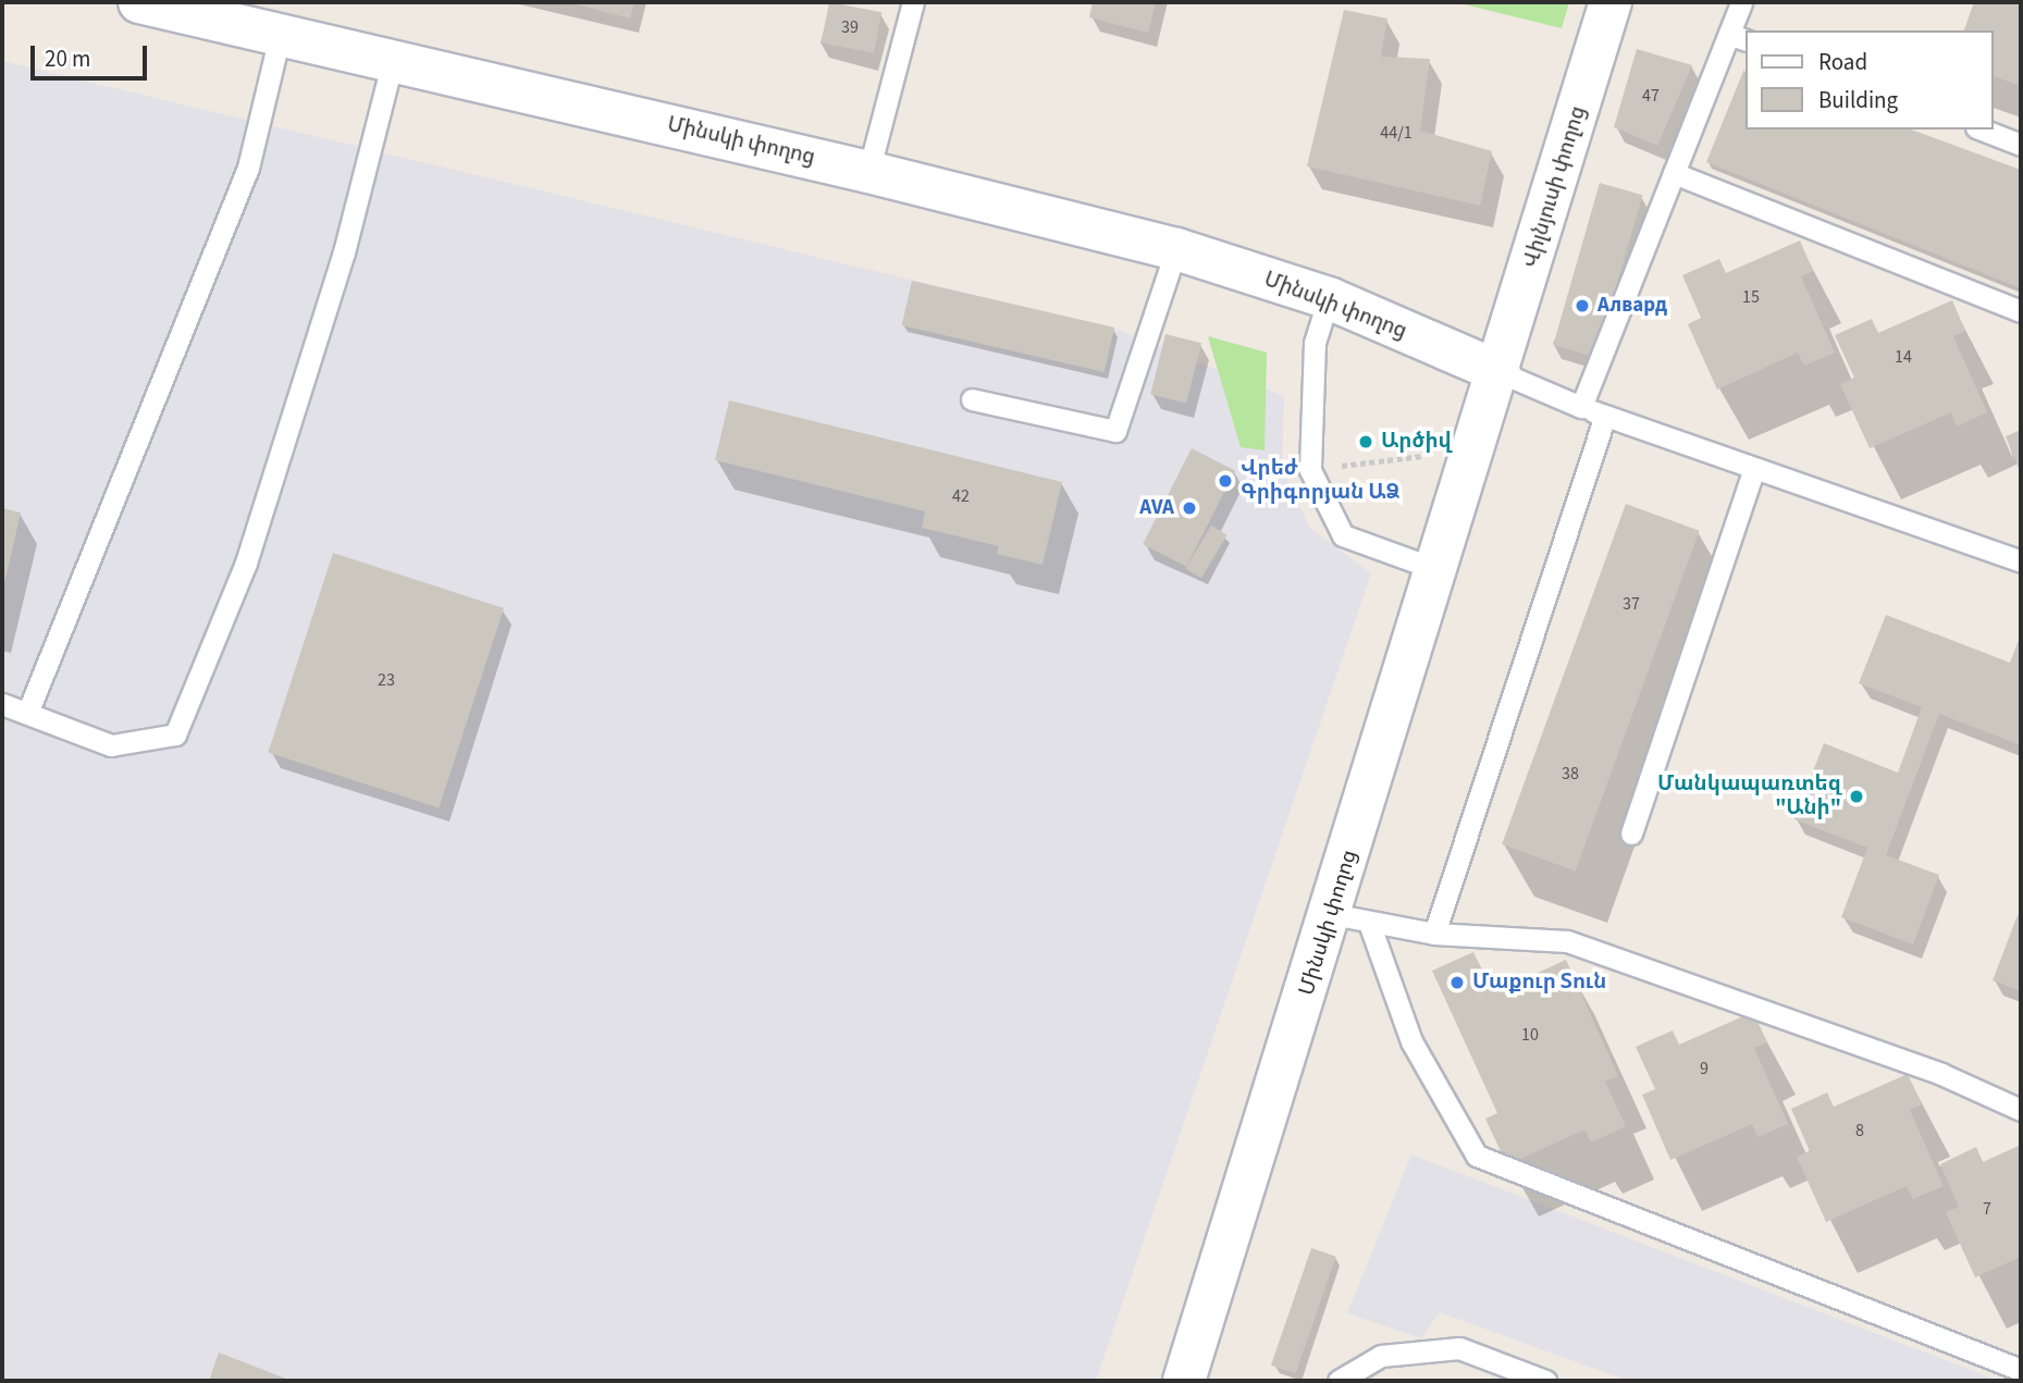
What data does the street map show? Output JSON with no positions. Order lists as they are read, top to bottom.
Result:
{
  "streets": {
    "main road": ["Մինսկի փողոց", "Վիլնյուսի փողոց"]
  },
  "crossings": [
    ["Մինսկի փողոց", "Վիլնյուսի փողոց"]
  ],
  "places": [
    "Алвард",
    "Արծիվ",
    "Վրեժ Գրիգորյան ԱՁ",
    "AVA",
    "Մանկապառտեզ \"Անի\"",
    "Մաքուր Տուն"
  ],
  "house_numbers": [
    "39",
    "47",
    "44/1",
    "15",
    "14",
    "42",
    "37",
    "23",
    "38",
    "10",
    "9",
    "8",
    "7"
  ],
  "legend": ["Road", "Building"],
  "scale_bar": "20 m"
}
